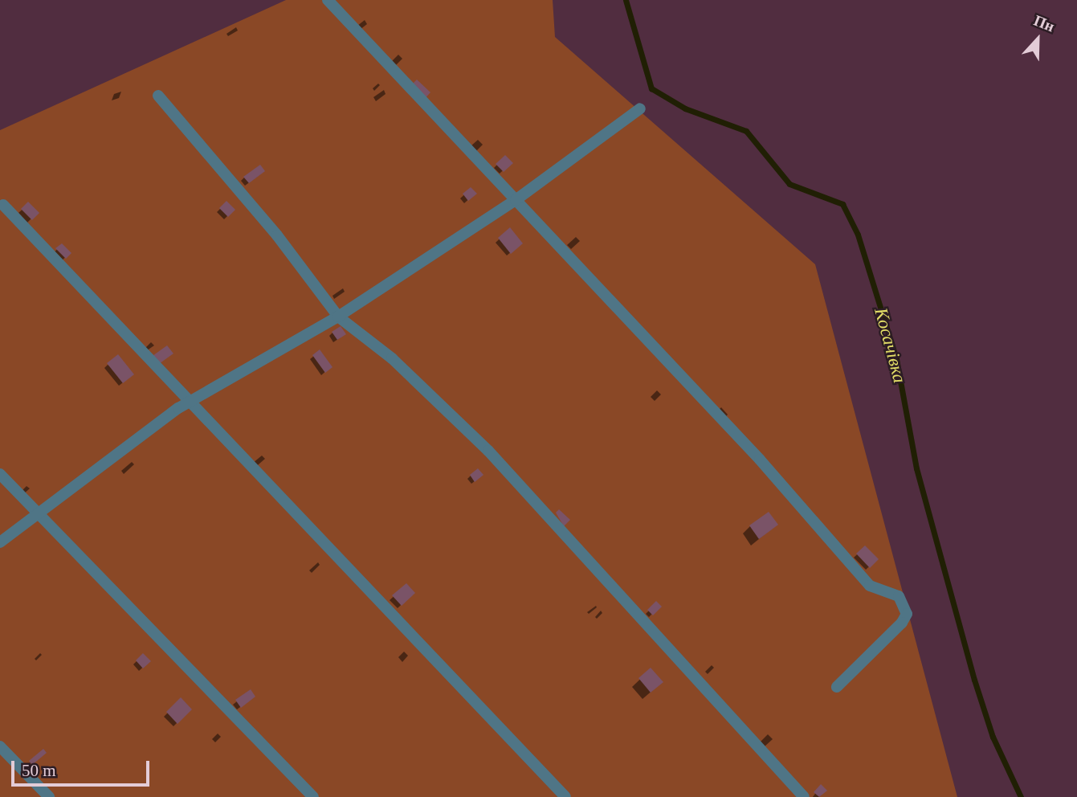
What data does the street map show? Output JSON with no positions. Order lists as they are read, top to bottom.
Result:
{
  "water": ["Косачівка"],
  "scale_bar": "50 m",
  "north": "top"
}
